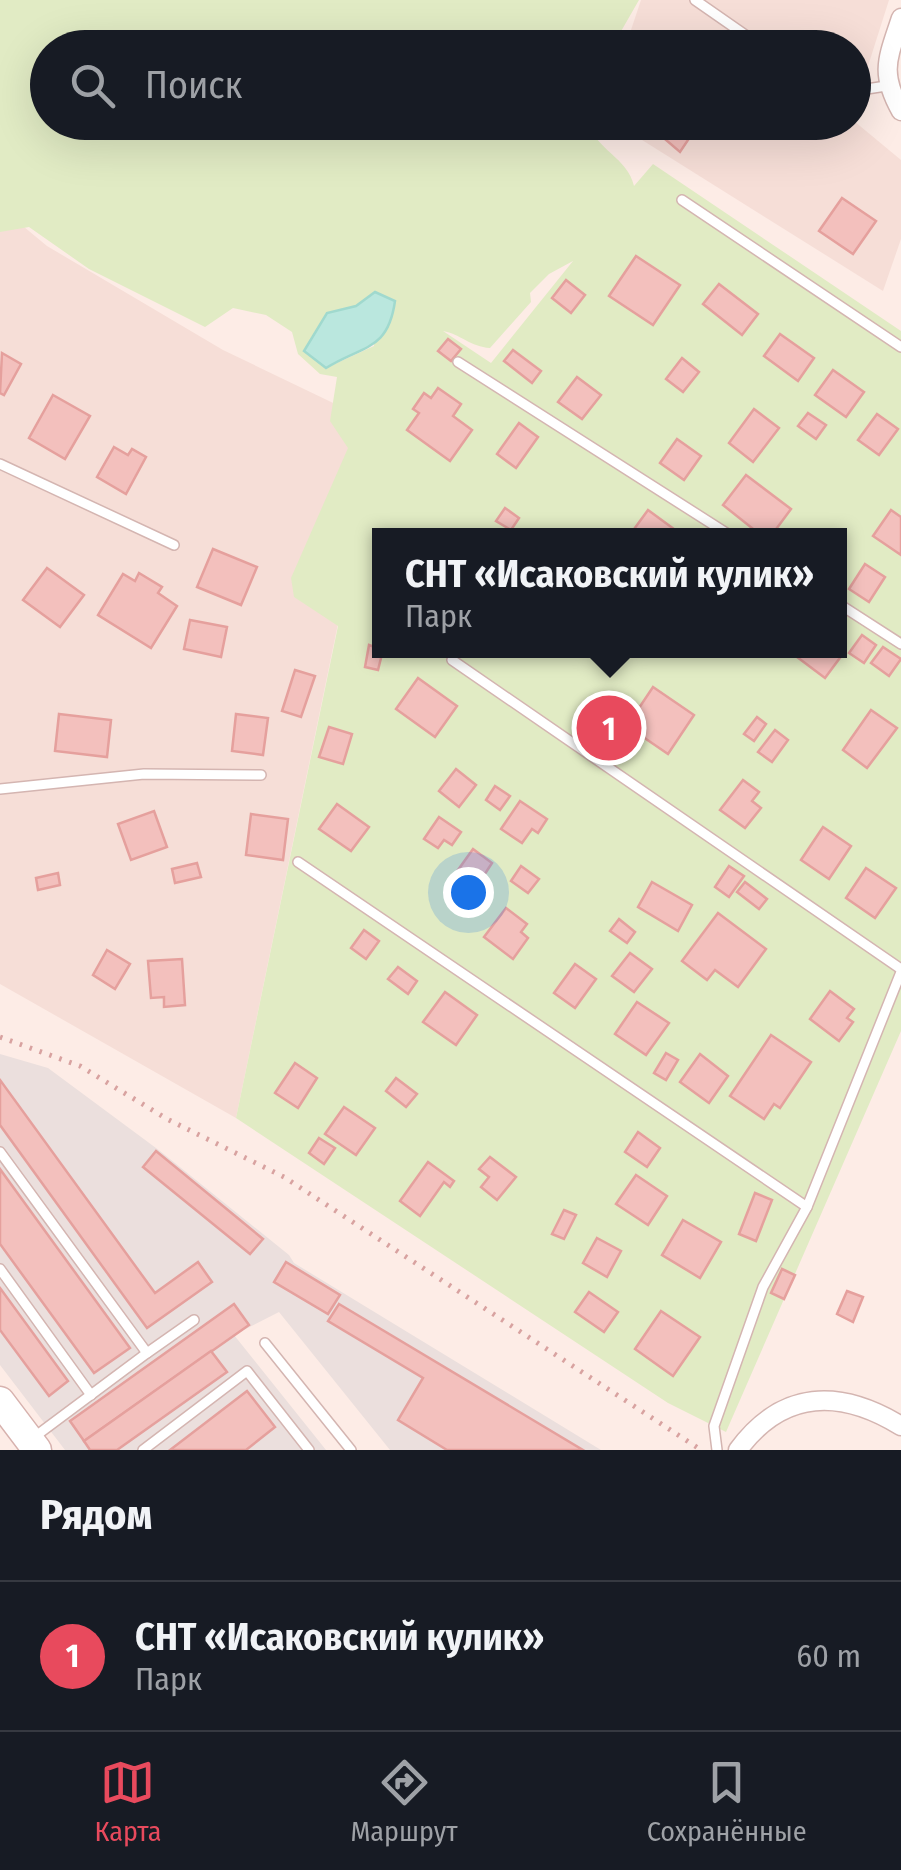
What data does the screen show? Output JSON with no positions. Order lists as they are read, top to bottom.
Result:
{
  "page": {
    "search": "Поиск",
    "popup": ["СНТ «Исаковский кулик»", "Парк"],
    "pins": "1",
    "heading": "Рядом",
    "list": [
      {
        "mark": "1",
        "name": "СНТ «Исаковский кулик»",
        "note": "Парк",
        "value": "60 m"
      }
    ],
    "nav": ["Карта", "Маршрут", "Сохранённые"]
  }
}
